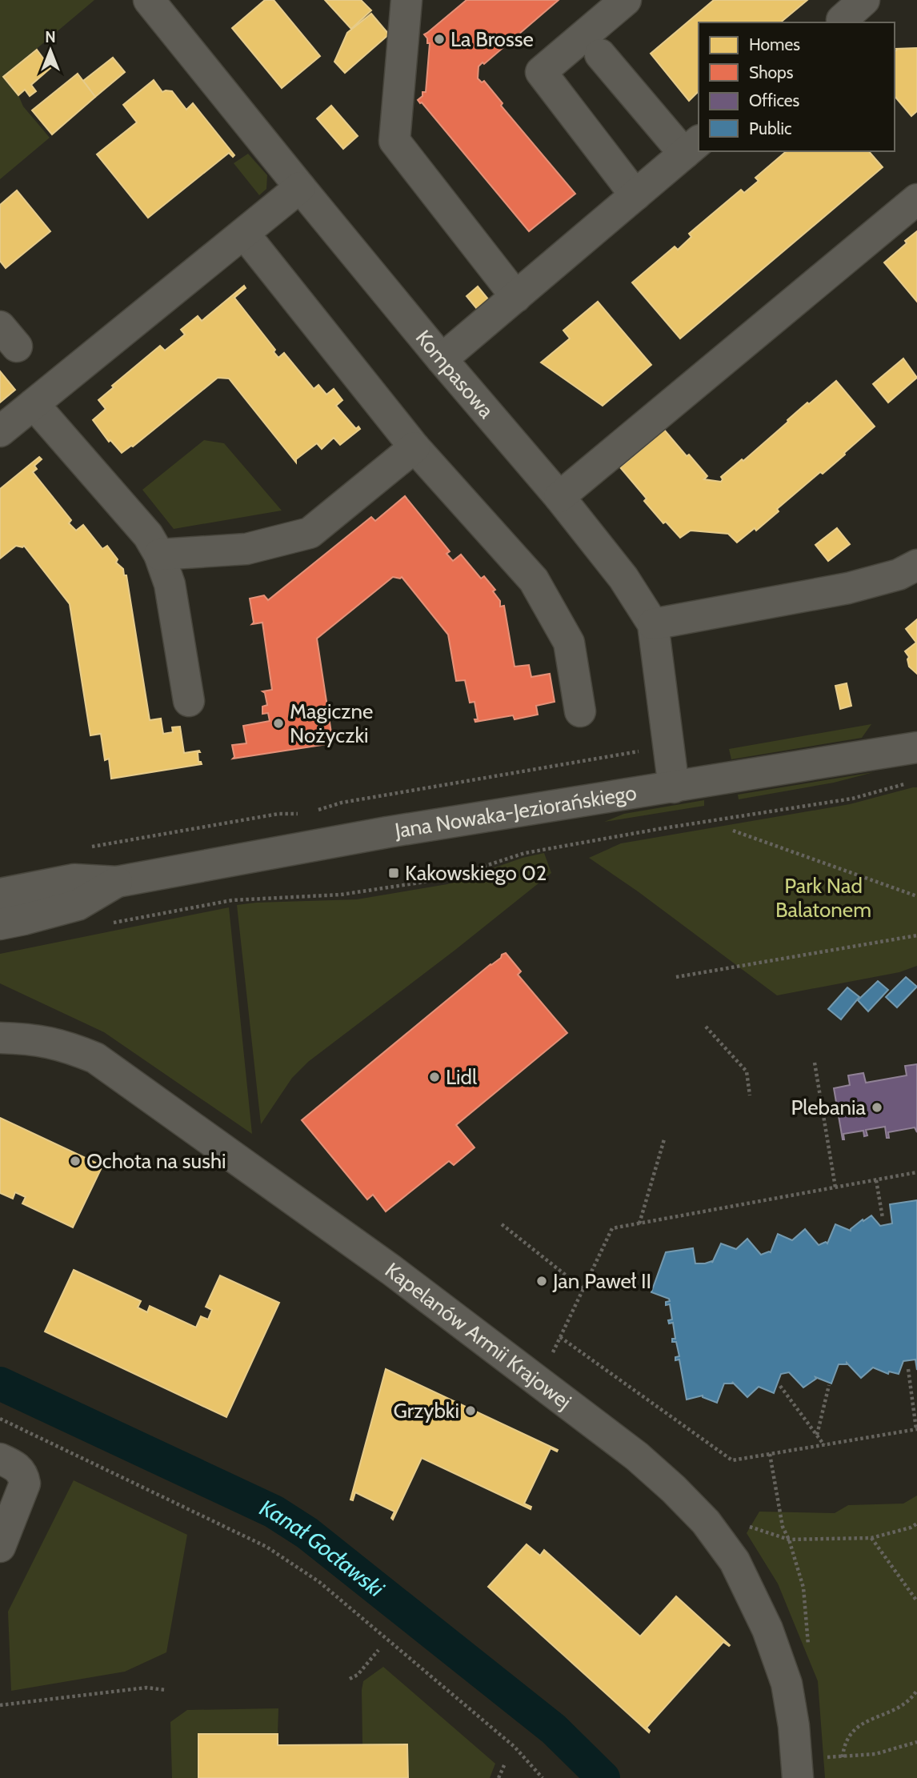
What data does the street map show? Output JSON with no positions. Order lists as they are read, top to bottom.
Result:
{
  "streets": {
    "street": ["Kompasowa", "Jana Nowaka-Jeziorańskiego", "Kapelanów Armii Krajowej"]
  },
  "crossings": [
    ["Kompasowa", "Jana Nowaka-Jeziorańskiego"]
  ],
  "water": ["Kanał Gocławski"],
  "parks": ["Park Nad Balatonem"],
  "places": {
    "other": [
      "La Brosse",
      "Magiczne Nożyczki",
      "Lidl",
      "Plebania",
      "Ochota na sushi",
      "Jan Paweł II",
      "Grzybki"
    ],
    "transit": ["Kakowskiego 02"]
  },
  "legend": [
    "Homes",
    "Shops",
    "Offices",
    "Public"
  ],
  "north": "top"
}
